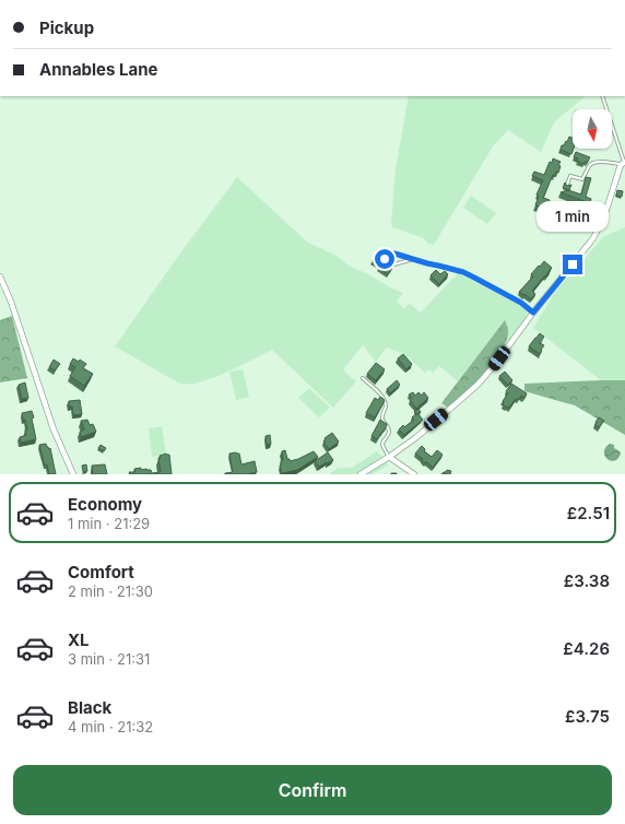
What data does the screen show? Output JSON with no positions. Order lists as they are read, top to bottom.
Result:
{
  "north": "bottom",
  "page": {
    "banner": ["Pickup", "Annables Lane"],
    "bubble": "1 min",
    "list": [
      {
        "name": "Economy",
        "note": "1 min · 21:29",
        "value": "£2.51"
      },
      {
        "name": "Comfort",
        "note": "2 min · 21:30",
        "value": "£3.38"
      },
      {
        "name": "XL",
        "note": "3 min · 21:31",
        "value": "£4.26"
      },
      {
        "name": "Black",
        "note": "4 min · 21:32",
        "value": "£3.75"
      }
    ],
    "buttons": "Confirm"
  }
}
